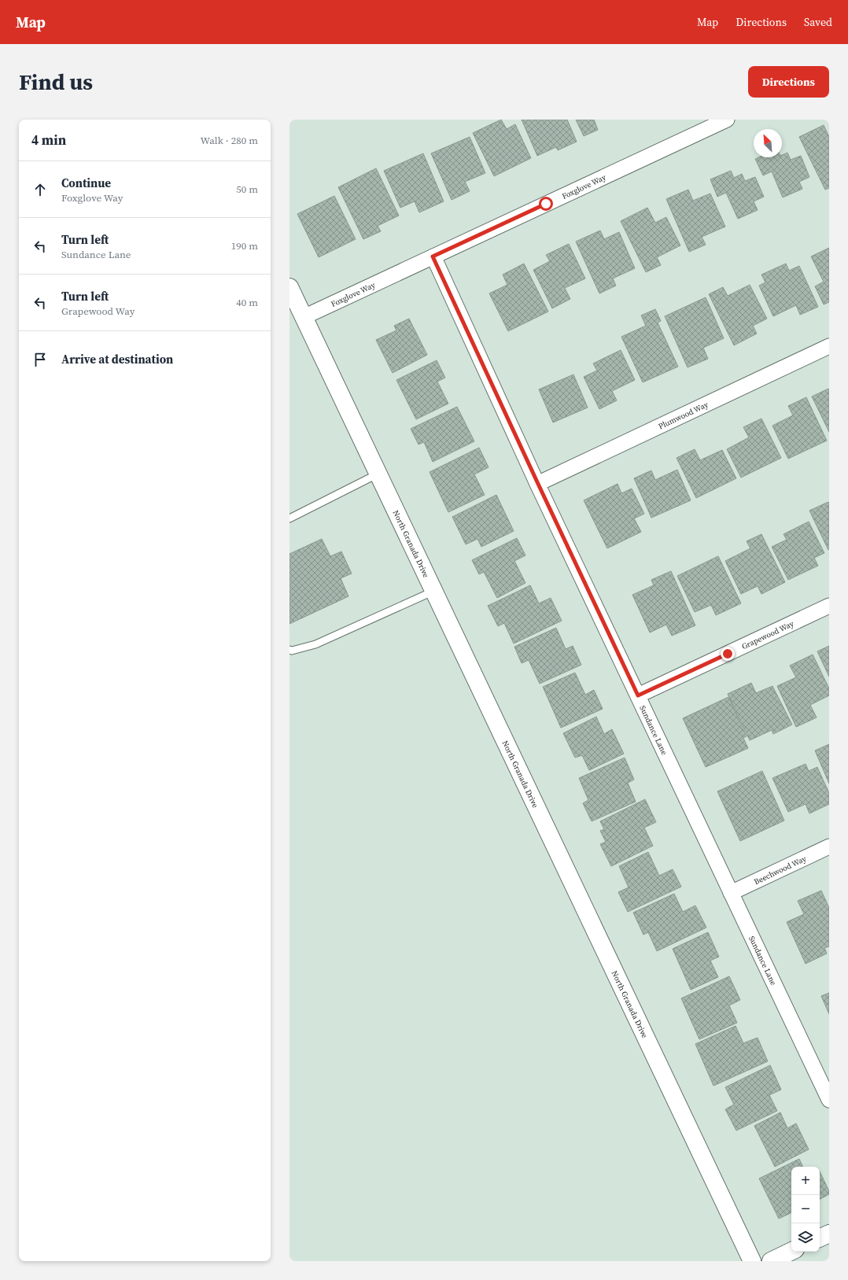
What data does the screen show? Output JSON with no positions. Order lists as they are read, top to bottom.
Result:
{
  "streets": {
    "street": [
      "Foxglove Way",
      "Plumwood Way",
      "North Granada Drive",
      "Grapewood Way",
      "Sundance Lane",
      "Beechwood Way"
    ]
  },
  "crossings": [
    ["Foxglove Way", "North Granada Drive"],
    ["Foxglove Way", "Sundance Lane"],
    ["Plumwood Way", "Sundance Lane"],
    ["Grapewood Way", "Sundance Lane"],
    ["Sundance Lane", "Beechwood Way"]
  ],
  "north": "top left",
  "page": {
    "header": "Map",
    "nav": ["Map", "Directions", "Saved"],
    "buttons": "Directions",
    "title": "Find us",
    "heading": ["4 min", "Walk · 280 m"],
    "list": [
      ["Continue", "Foxglove Way", "50 m"],
      ["Turn left", "Sundance Lane", "190 m"],
      ["Turn left", "Grapewood Way", "40 m"],
      "Arrive at destination"
    ],
    "map_buttons": ["+", "−"]
  }
}
